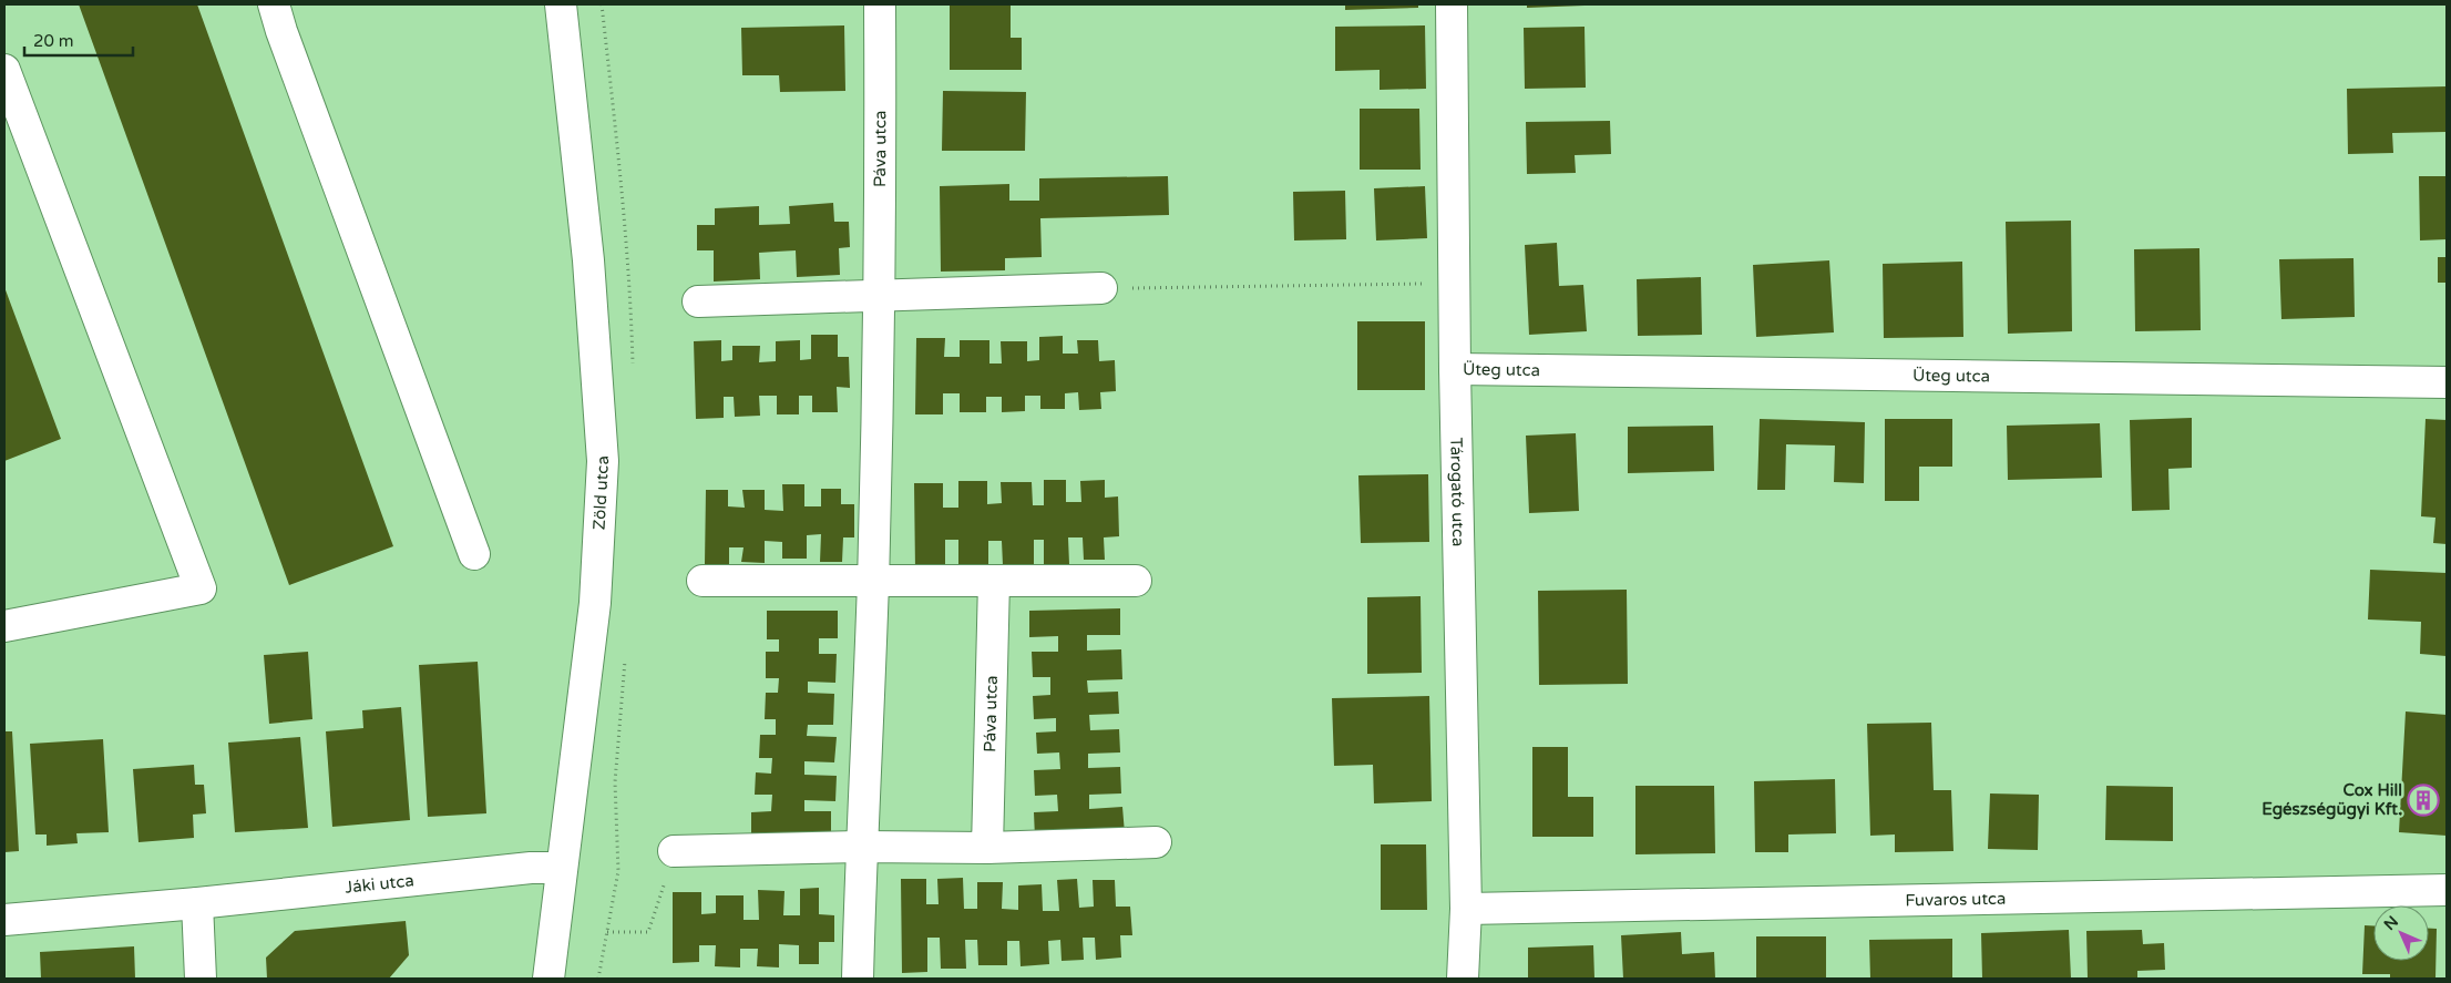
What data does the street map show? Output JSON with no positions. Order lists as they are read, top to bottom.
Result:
{
  "streets": {
    "street": [
      "Páva utca",
      "Üteg utca",
      "Zöld utca",
      "Tárogató utca",
      "Jáki utca",
      "Fuvaros utca"
    ]
  },
  "crossings": [
    ["Üteg utca", "Tárogató utca"],
    ["Zöld utca", "Jáki utca"],
    ["Tárogató utca", "Fuvaros utca"]
  ],
  "places": {
    "building": ["Cox Hill Egészségügyi Kft."]
  },
  "scale_bar": "20 m",
  "north": "top left"
}
